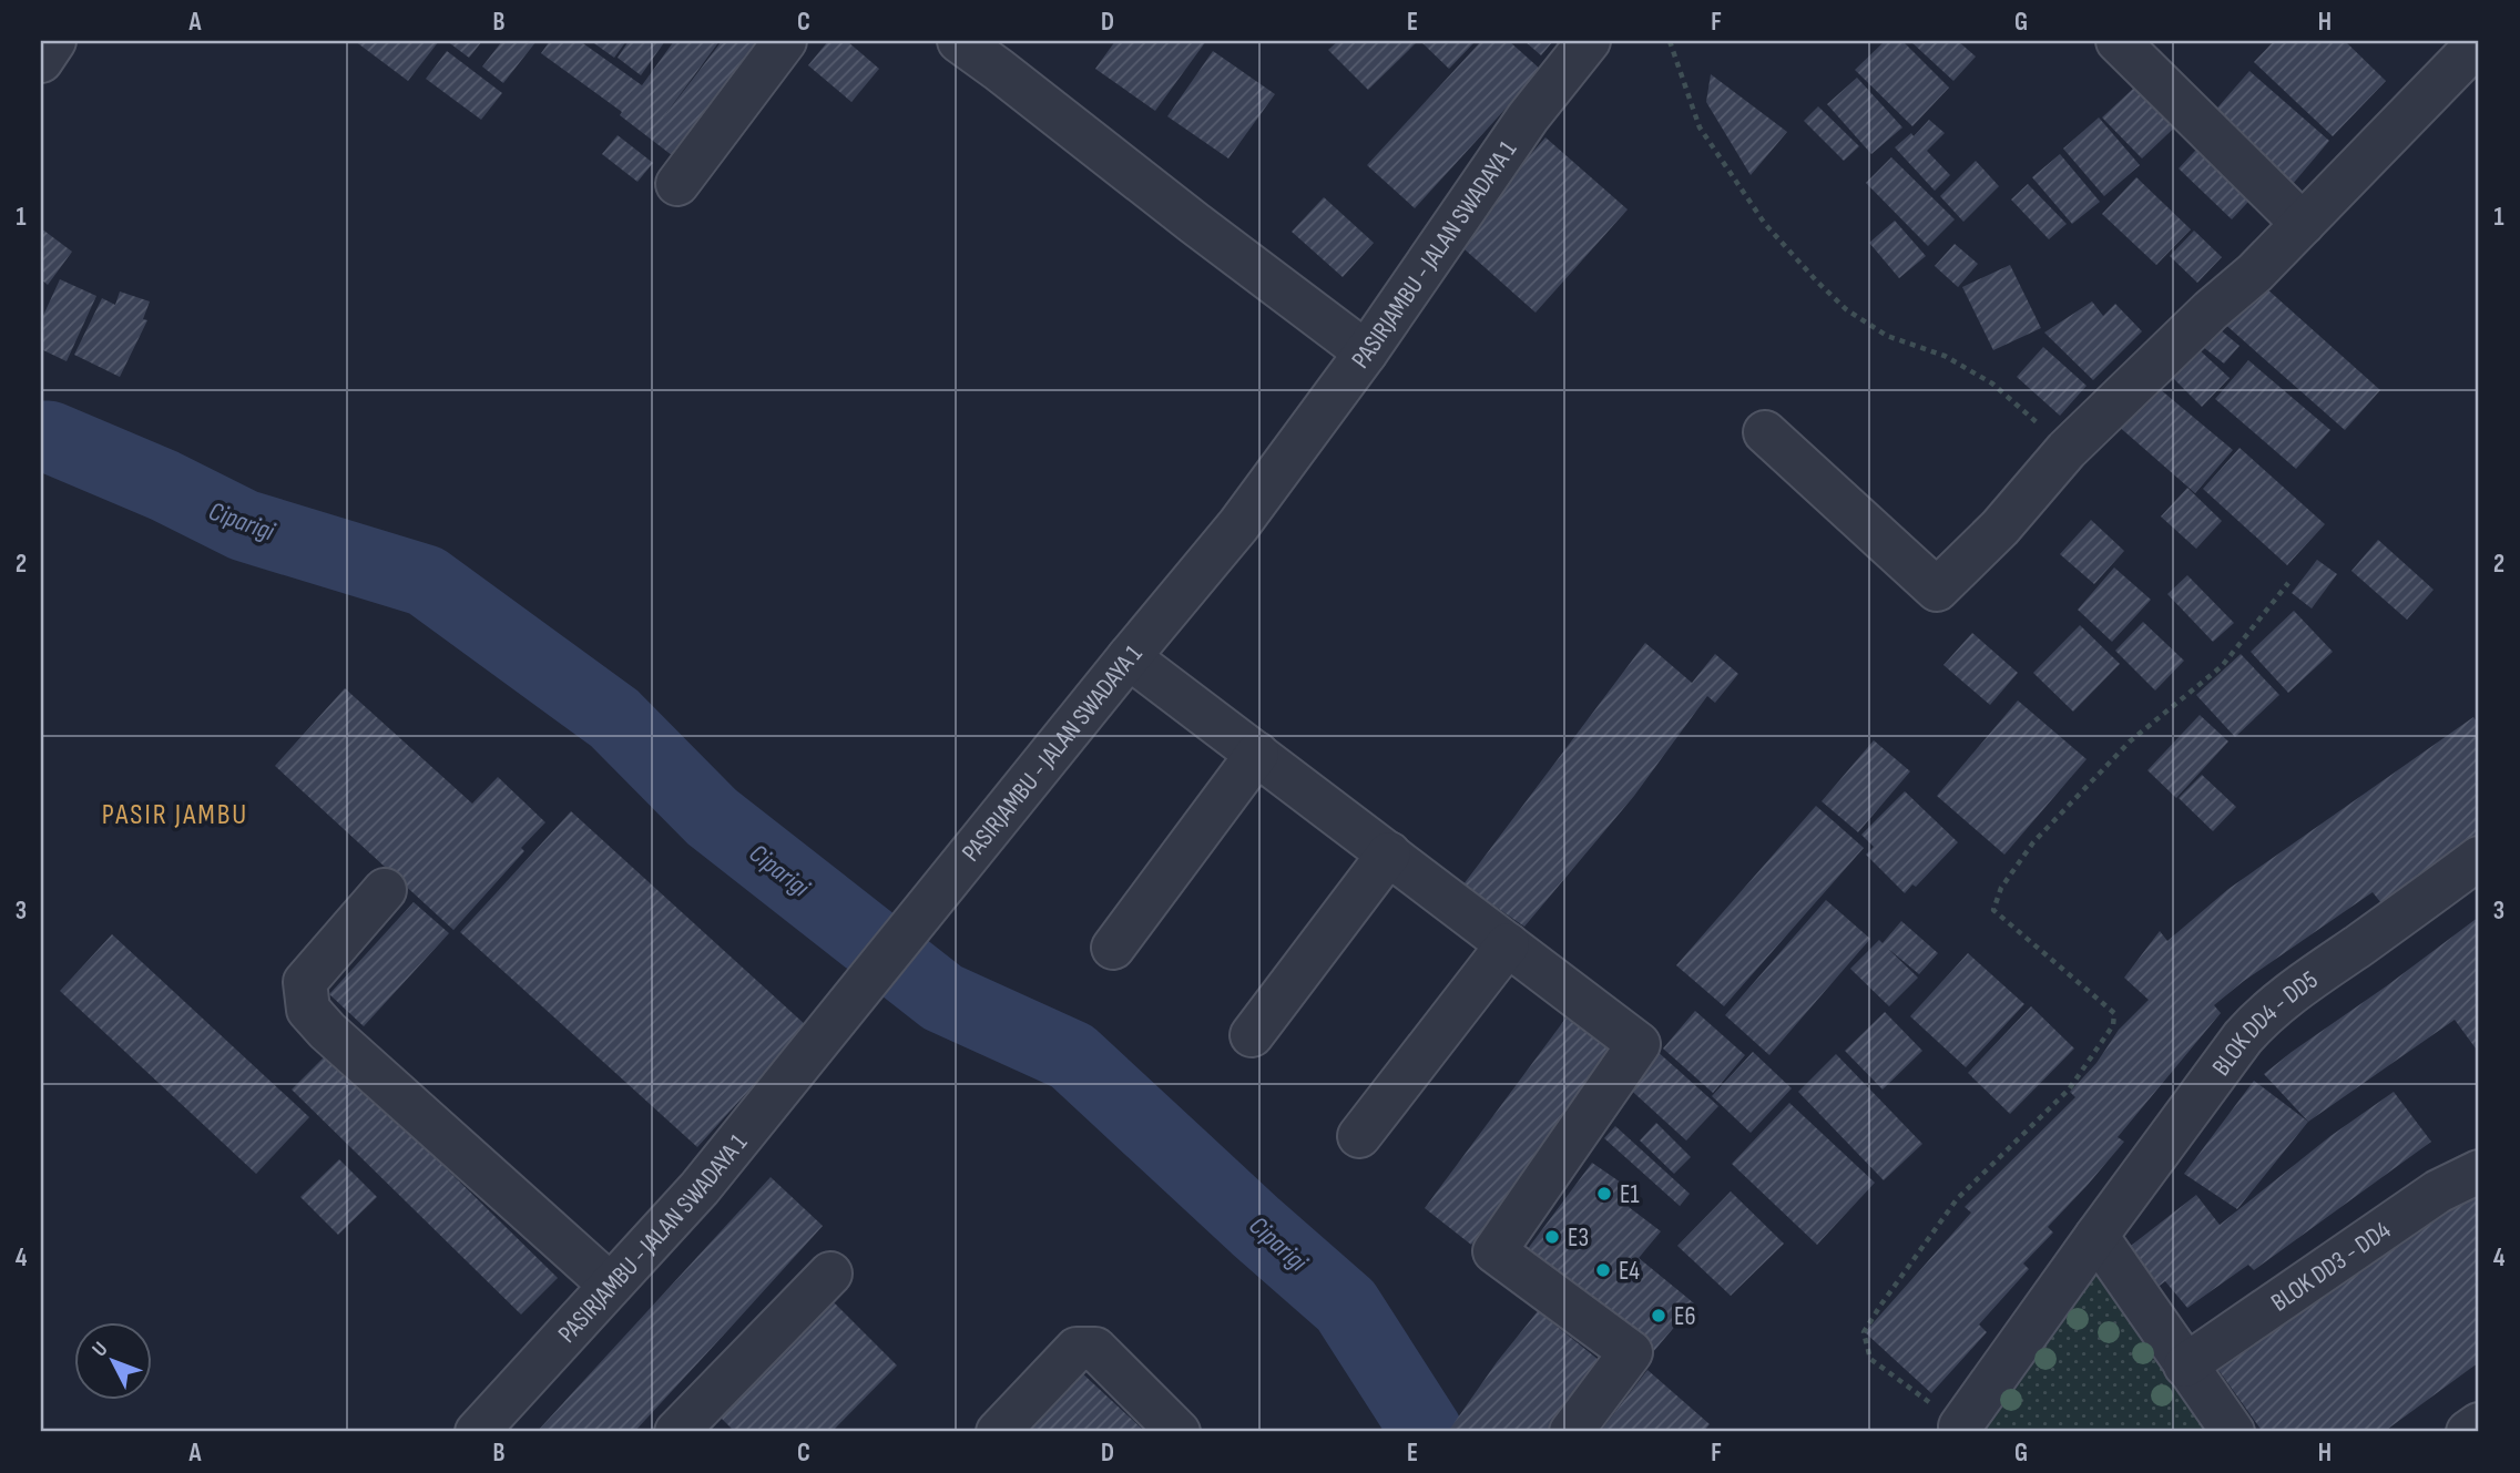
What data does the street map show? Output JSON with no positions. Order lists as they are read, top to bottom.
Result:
{
  "streets": {
    "street": ["PASIRJAMBU - JALAN SWADAYA 1", "BLOK DD4 - DD5", "BLOK DD3 - DD4"]
  },
  "districts": ["PASIR JAMBU"],
  "water": ["Ciparigi"],
  "places": [
    "E1",
    "E3",
    "E4",
    "E6"
  ],
  "north": "top left",
  "grid": {
    "columns": [
      "A",
      "B",
      "C",
      "D",
      "E",
      "F",
      "G",
      "H"
    ],
    "rows": [
      "1",
      "2",
      "3",
      "4"
    ]
  }
}
